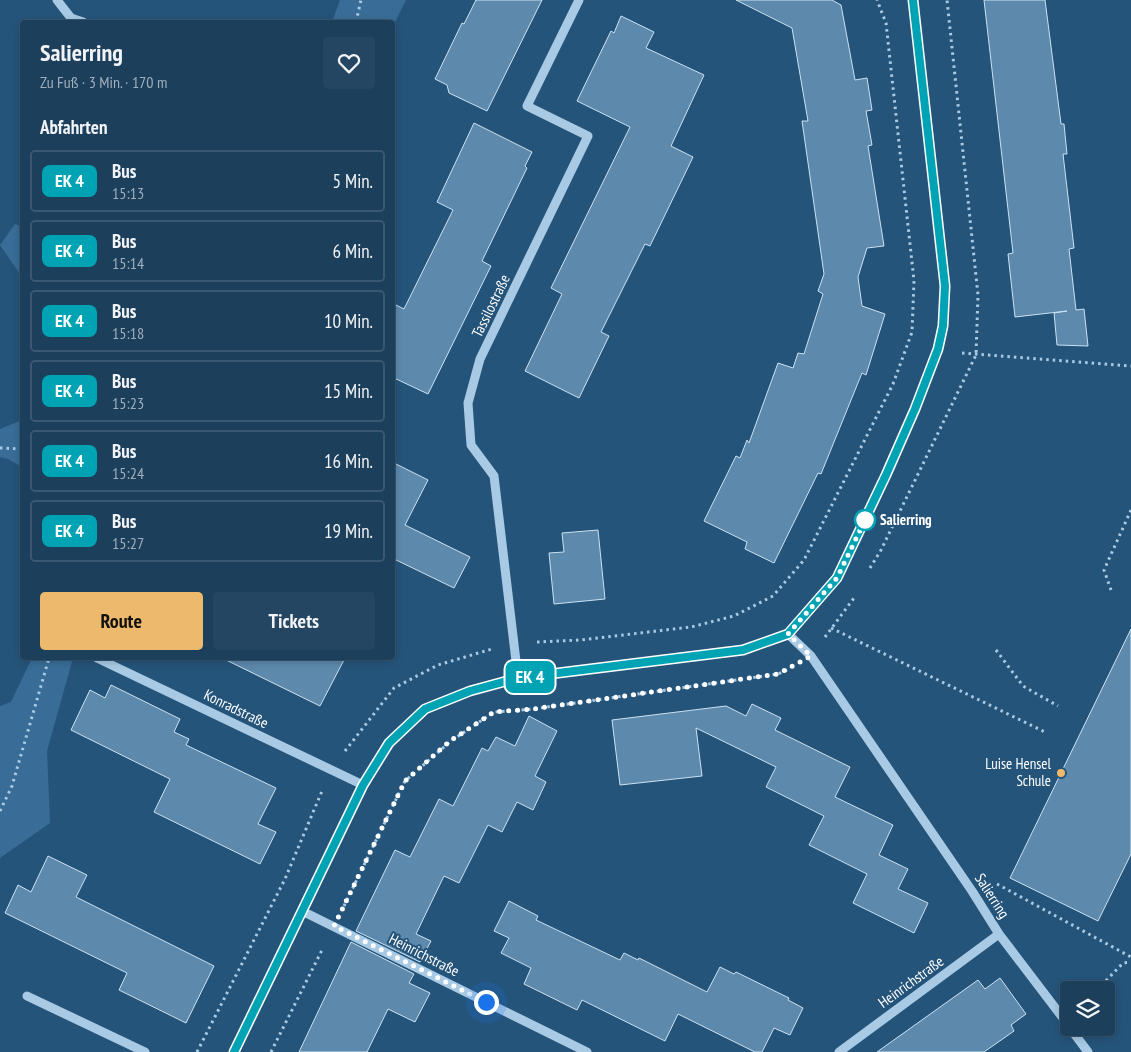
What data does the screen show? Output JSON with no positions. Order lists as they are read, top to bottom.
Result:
{
  "streets": {
    "street": [
      "Tassilostraße",
      "Konradstraße",
      "Salierring",
      "Heinrichstraße"
    ]
  },
  "crossings": [
    ["Salierring", "Heinrichstraße"]
  ],
  "places": ["Salierring", "Luise Hensel Schule"],
  "page": {
    "on_map": "EK 4",
    "heading": [
      ["Salierring", "Zu Fuß · 3 Min. · 170 m"],
      "Abfahrten"
    ],
    "list": [
      {
        "mark": "EK 4",
        "name": "Bus",
        "note": "15:13",
        "value": "5 Min."
      },
      {
        "mark": "EK 4",
        "name": "Bus",
        "note": "15:14",
        "value": "6 Min."
      },
      {
        "mark": "EK 4",
        "name": "Bus",
        "note": "15:18",
        "value": "10 Min."
      },
      {
        "mark": "EK 4",
        "name": "Bus",
        "note": "15:23",
        "value": "15 Min."
      },
      {
        "mark": "EK 4",
        "name": "Bus",
        "note": "15:24",
        "value": "16 Min."
      },
      {
        "mark": "EK 4",
        "name": "Bus",
        "note": "15:27",
        "value": "19 Min."
      }
    ],
    "buttons": ["Route", "Tickets"]
  }
}
